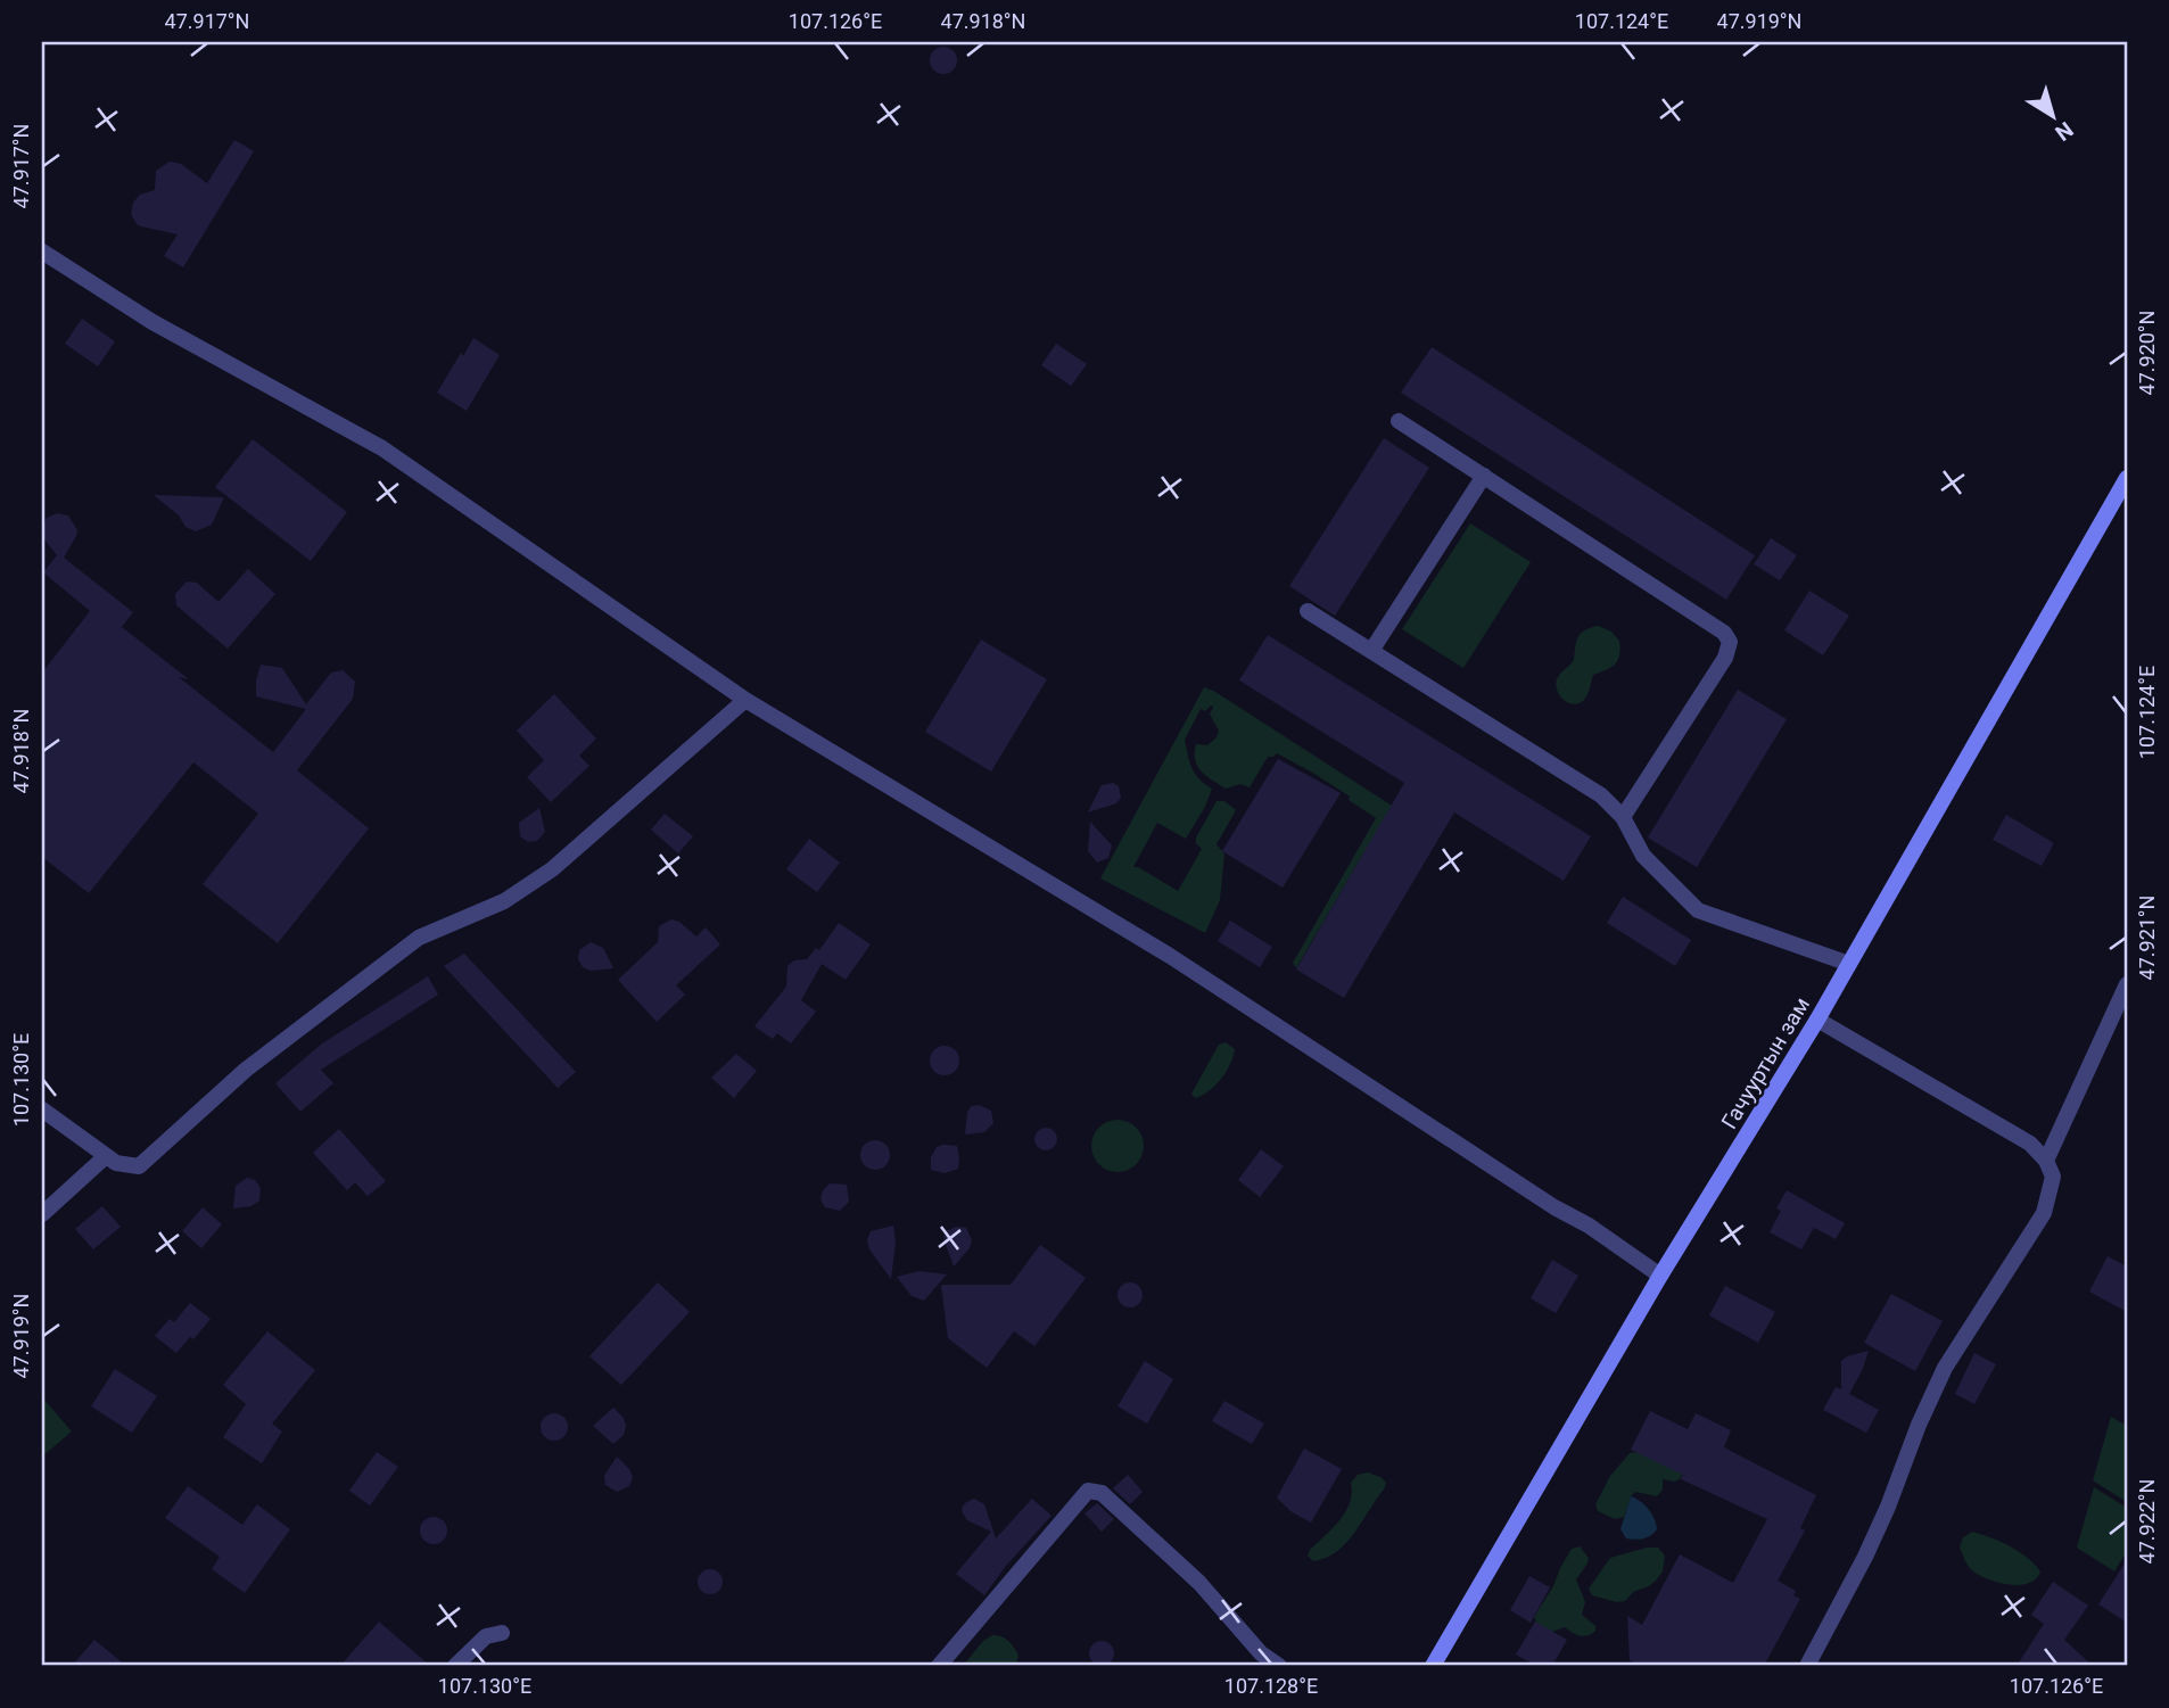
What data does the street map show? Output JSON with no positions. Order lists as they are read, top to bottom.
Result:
{
  "streets": {
    "main road": ["Гачууртын зам"]
  },
  "north": "bottom right",
  "coordinates": [
    "47.917°N",
    "107.126°E",
    "47.918°N",
    "107.124°E",
    "47.919°N",
    "47.920°N",
    "47.921°N",
    "107.130°E",
    "47.922°N",
    "107.128°E"
  ]
}
